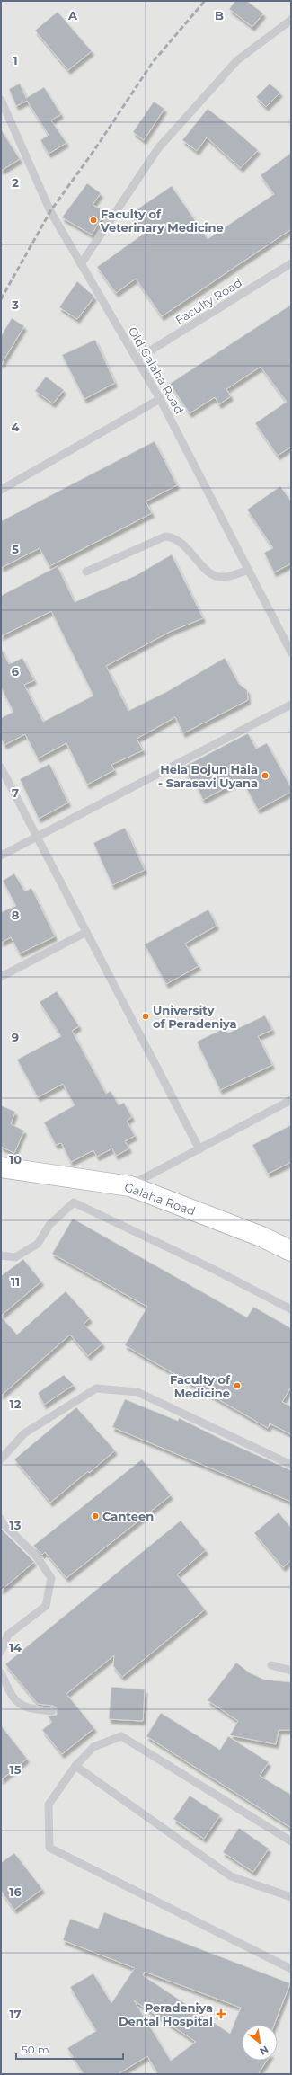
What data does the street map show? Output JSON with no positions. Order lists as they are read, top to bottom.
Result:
{
  "streets": {
    "main road": ["Galaha Road"],
    "lane": ["Faculty Road", "Old Galaha Road"]
  },
  "crossings": [
    ["Faculty Road", "Old Galaha Road"]
  ],
  "places": {
    "other": [
      "Faculty of Veterinary Medicine",
      "Hela Bojun Hala - Sarasavi Uyana",
      "University of Peradeniya",
      "Faculty of Medicine",
      "Canteen"
    ],
    "health": ["Peradeniya Dental Hospital"]
  },
  "scale_bar": "50 m",
  "north": "bottom right",
  "grid": {
    "columns": ["A", "B"],
    "rows": [
      "1",
      "2",
      "3",
      "4",
      "5",
      "6",
      "7",
      "8",
      "9",
      "10",
      "11",
      "12",
      "13",
      "14",
      "15",
      "16",
      "17"
    ]
  }
}
